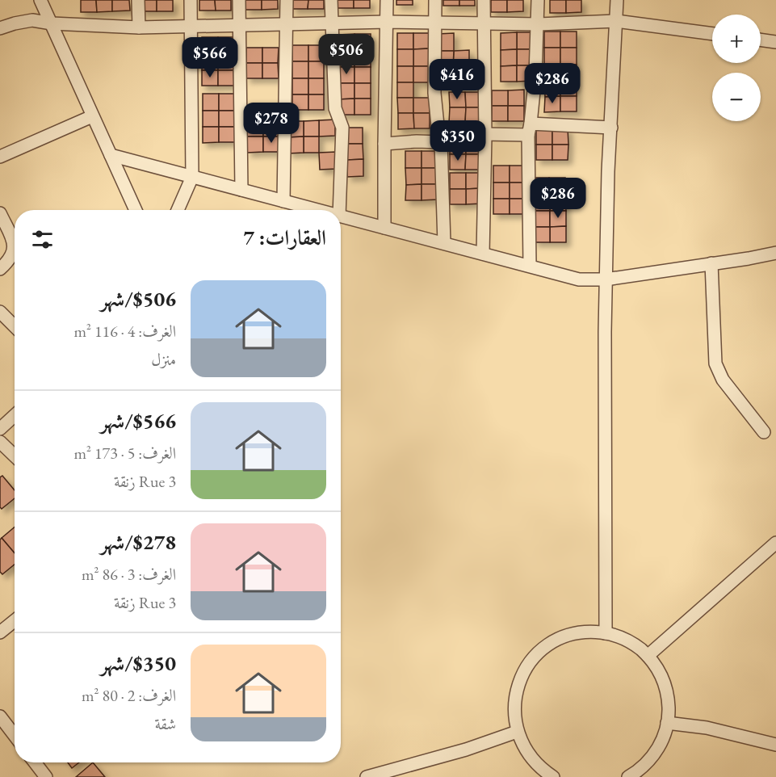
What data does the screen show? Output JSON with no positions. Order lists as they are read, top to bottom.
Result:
{
  "page": {
    "map_buttons": ["+", "−"],
    "price": [
      "$506",
      "$566",
      "$416",
      "$286",
      "$278",
      "$350",
      "$286"
    ],
    "heading": "العقارات: 7",
    "list": [
      {
        "name": "$506/شهر",
        "note": "الغرف: 4 · 116 m² · منزل"
      },
      {
        "name": "$566/شهر",
        "note": "الغرف: 5 · 173 m² · Rue 3 زنقة"
      },
      {
        "name": "$278/شهر",
        "note": "الغرف: 3 · 86 m² · Rue 3 زنقة"
      },
      {
        "name": "$350/شهر",
        "note": "الغرف: 2 · 80 m² · شقة"
      }
    ]
  }
}
